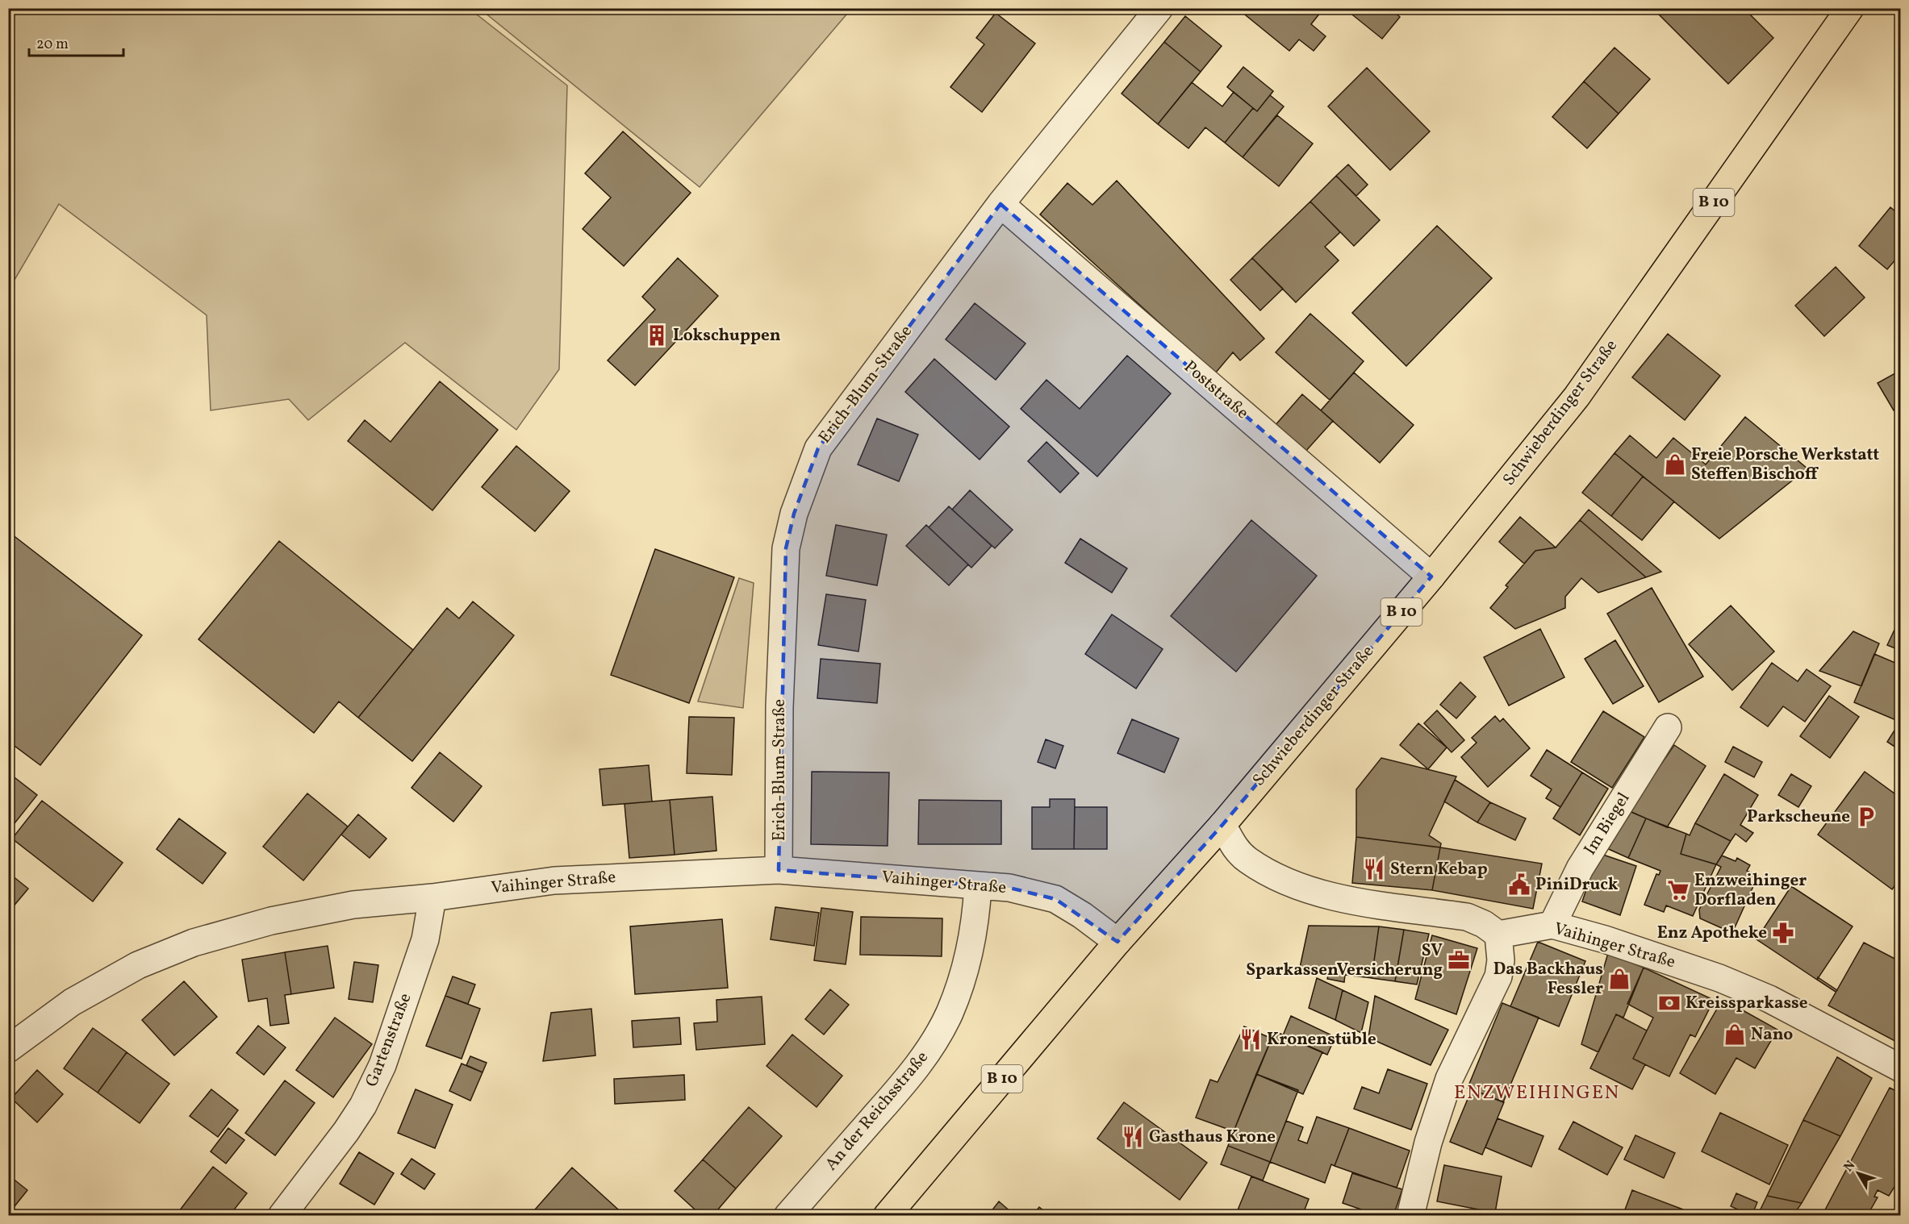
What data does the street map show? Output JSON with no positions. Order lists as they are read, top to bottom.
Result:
{
  "streets": {
    "main road": ["B 10", "Schwieberdinger Straße"],
    "street": [
      "Erich-Blum-Straße",
      "Poststraße",
      "Im Biegel",
      "Vaihinger Straße",
      "Gartenstraße",
      "An der Reichsstraße"
    ]
  },
  "crossings": [
    ["Erich-Blum-Straße", "Poststraße"],
    ["Erich-Blum-Straße", "Vaihinger Straße"],
    ["Poststraße", "Schwieberdinger Straße"],
    ["Schwieberdinger Straße", "Vaihinger Straße"],
    ["Im Biegel", "Vaihinger Straße"],
    ["Vaihinger Straße", "Gartenstraße"],
    ["Vaihinger Straße", "An der Reichsstraße"]
  ],
  "districts": ["ENZWEIHINGEN"],
  "places": {
    "building": ["Lokschuppen"],
    "shop": ["Freie Porsche Werkstatt Steffen Bischoff", "Das Backhaus Fessler", "Nano"],
    "parking": ["Parkscheune"],
    "restaurant": ["Stern Kebap", "Kronenstüble", "Gasthaus Krone"],
    "public building": ["PiniDruck"],
    "supermarket": ["Enzweihinger Dorfladen"],
    "pharmacy": ["Enz Apotheke"],
    "office": ["SV SparkassenVersicherung"],
    "bank": ["Kreissparkasse"]
  },
  "scale_bar": "20 m",
  "north": "top left"
}
